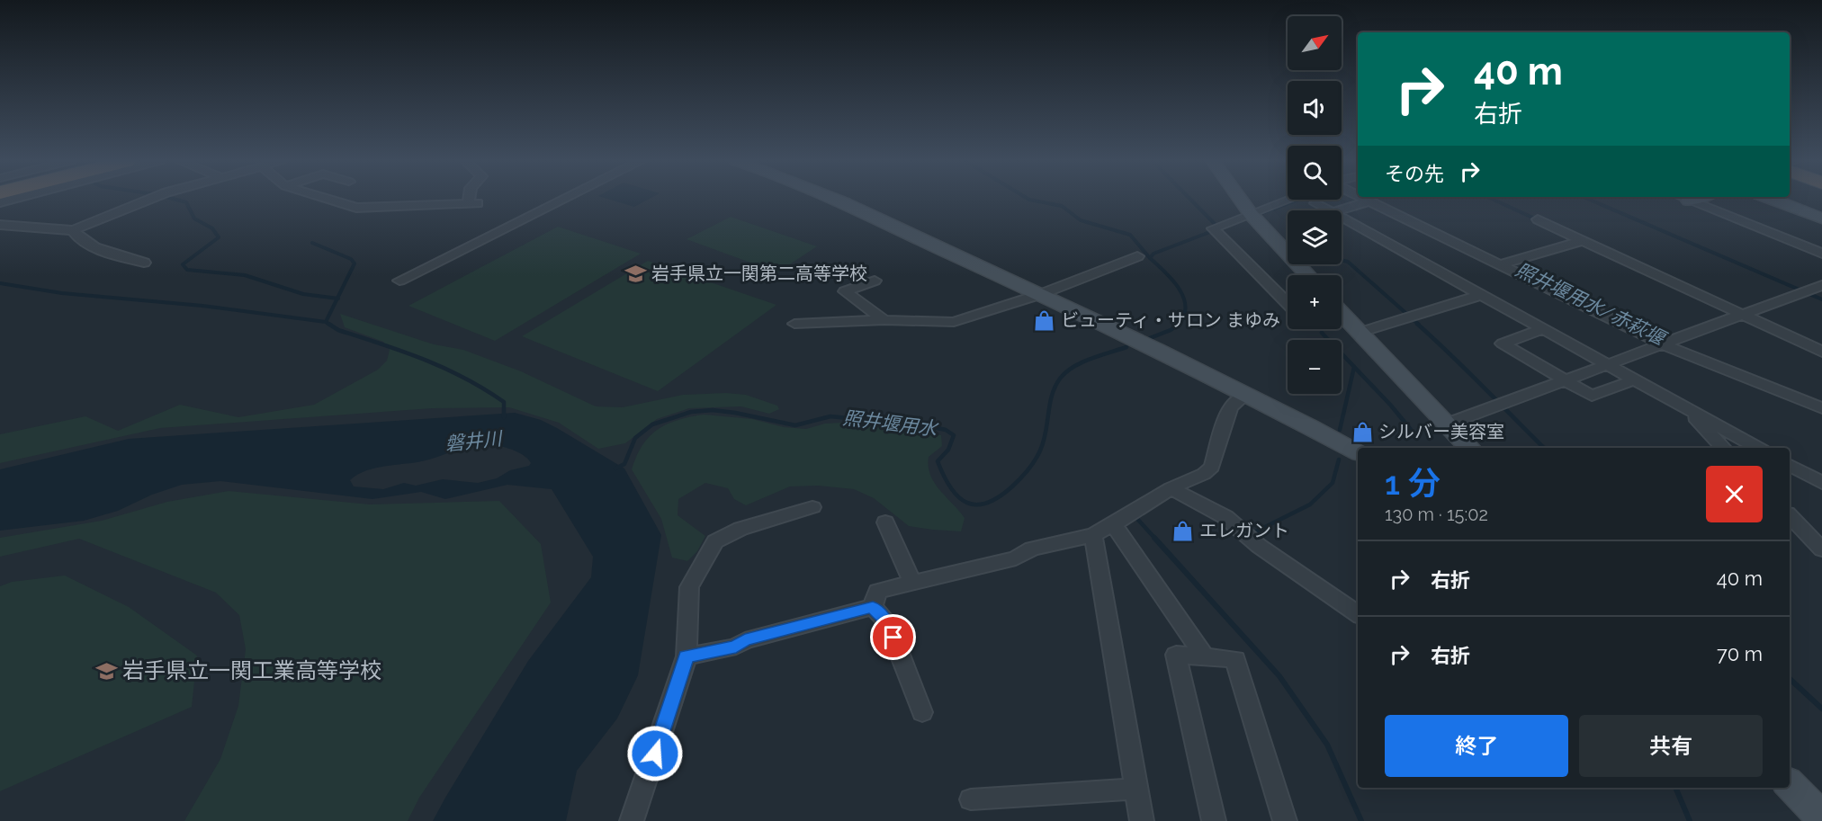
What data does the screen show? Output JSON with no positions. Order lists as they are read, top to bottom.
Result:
{
  "water": ["照井堰用水/赤萩堰", "照井堰用水", "磐井川"],
  "places": {
    "school or university": ["岩手県立一関第二高等学校", "岩手県立一関工業高等学校"],
    "shop": ["ビューティ・サロン まゆみ", "シルバー美容室", "エレガント"]
  },
  "north": "top right",
  "page": {
    "map_buttons": ["+", "−"],
    "turn": ["40 m", "右折"],
    "then": "その先",
    "heading": ["1 分", "130 m · 15:02"],
    "list": [
      {
        "name": "右折",
        "value": "40 m"
      },
      {
        "name": "右折",
        "value": "70 m"
      }
    ],
    "buttons": ["終了", "共有"]
  }
}
